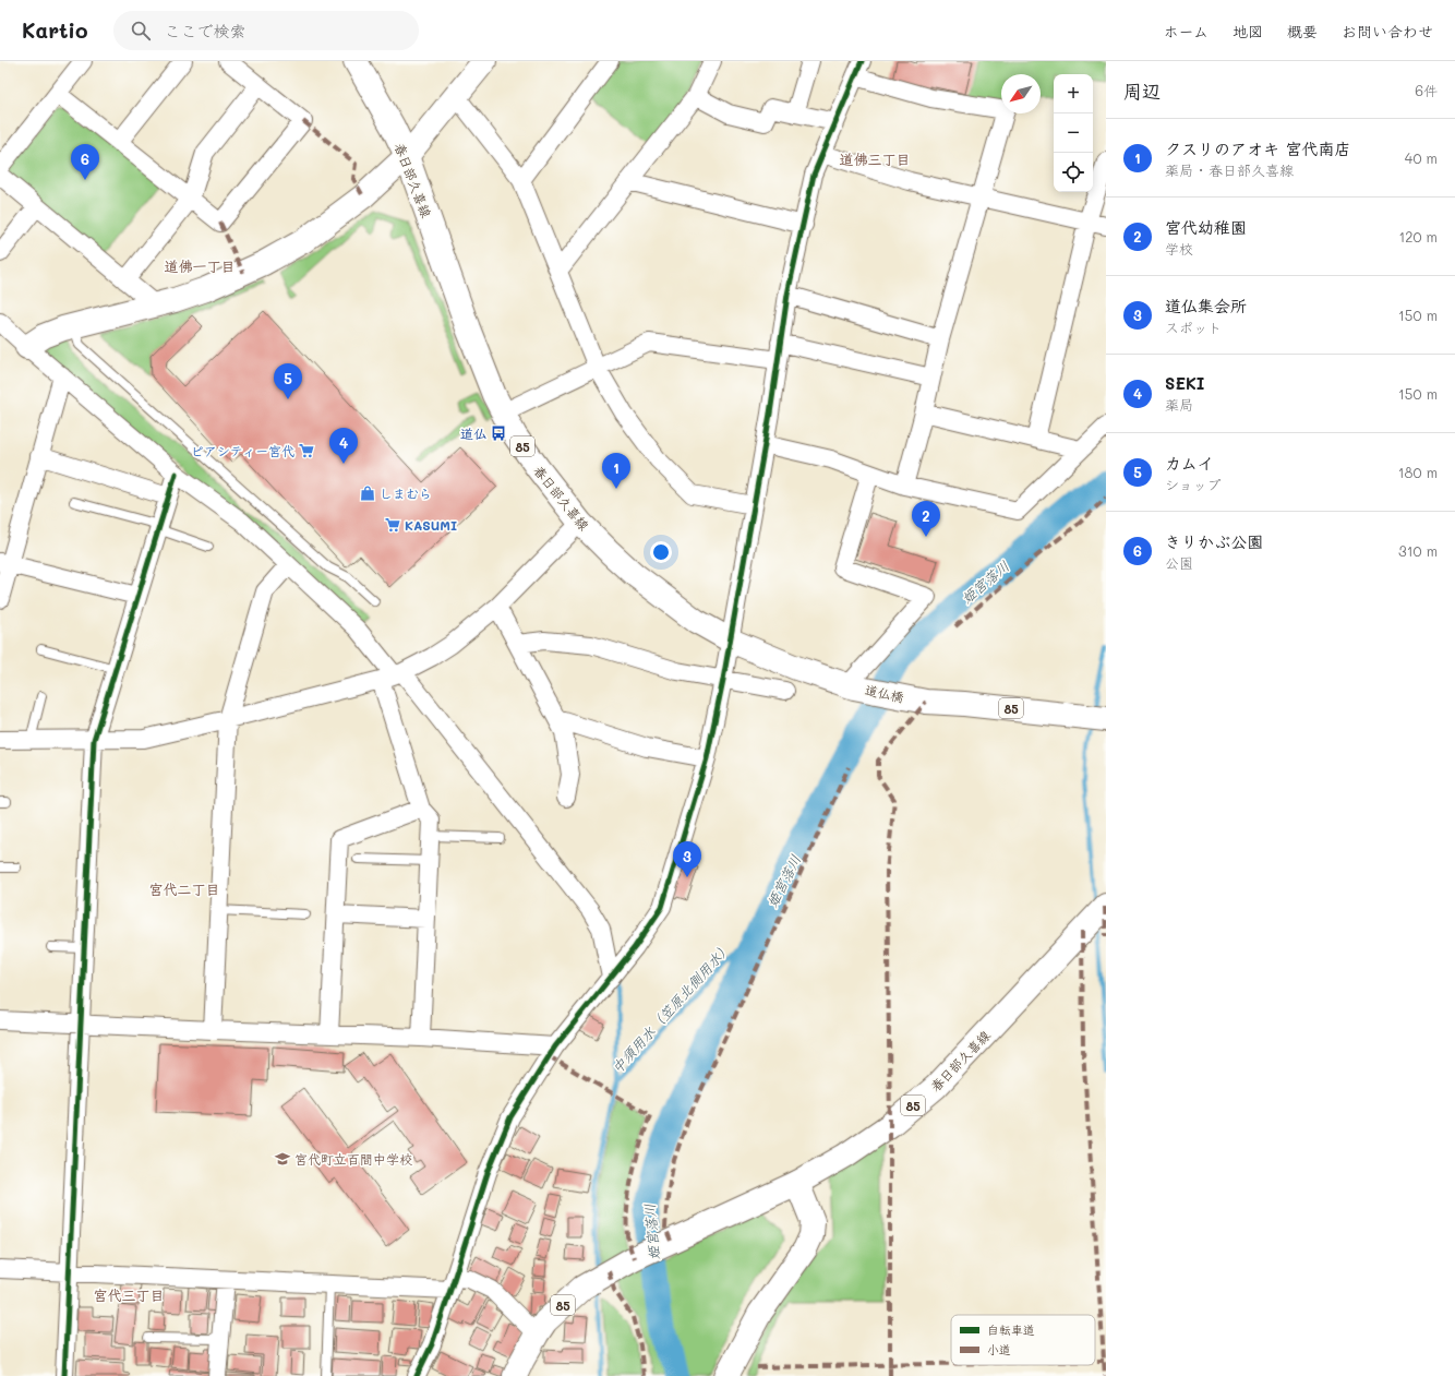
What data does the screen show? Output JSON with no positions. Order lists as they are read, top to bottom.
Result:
{
  "streets": {
    "main road": ["春日部久喜線", "85", "道仏橋"]
  },
  "crossings": [
    ["春日部久喜線", "85"],
    ["春日部久喜線", "道仏橋"]
  ],
  "districts": [
    "道佛三丁目",
    "道佛一丁目",
    "宮代二丁目",
    "宮代三丁目"
  ],
  "water": ["姫宮落川", "中須用水（笠原北側用水）"],
  "places": {
    "bus stop": ["道仏"],
    "supermarket": ["ピアシティー宮代", "KASUMI"],
    "shop": ["しまむら"],
    "school or university": ["宮代町立百間中学校"]
  },
  "legend": ["自転車道", "小道"],
  "north": "bottom left",
  "page": {
    "header": "Kartio",
    "search": "ここで検索",
    "nav": [
      "ホーム",
      "地図",
      "概要",
      "お問い合わせ"
    ],
    "heading": ["周辺", "6件"],
    "map_buttons": ["+", "−"],
    "list": [
      {
        "mark": "1",
        "name": "クスリのアオキ 宮代南店",
        "note": "薬局 · 春日部久喜線",
        "value": "40 m"
      },
      {
        "mark": "2",
        "name": "宮代幼稚園",
        "note": "学校",
        "value": "120 m"
      },
      {
        "mark": "3",
        "name": "道仏集会所",
        "note": "スポット",
        "value": "150 m"
      },
      {
        "mark": "4",
        "name": "SEKI",
        "note": "薬局",
        "value": "150 m"
      },
      {
        "mark": "5",
        "name": "カムイ",
        "note": "ショップ",
        "value": "180 m"
      },
      {
        "mark": "6",
        "name": "きりかぶ公園",
        "note": "公園",
        "value": "310 m"
      }
    ],
    "pins": [
      "6",
      "5",
      "4",
      "1",
      "2",
      "3"
    ]
  }
}
